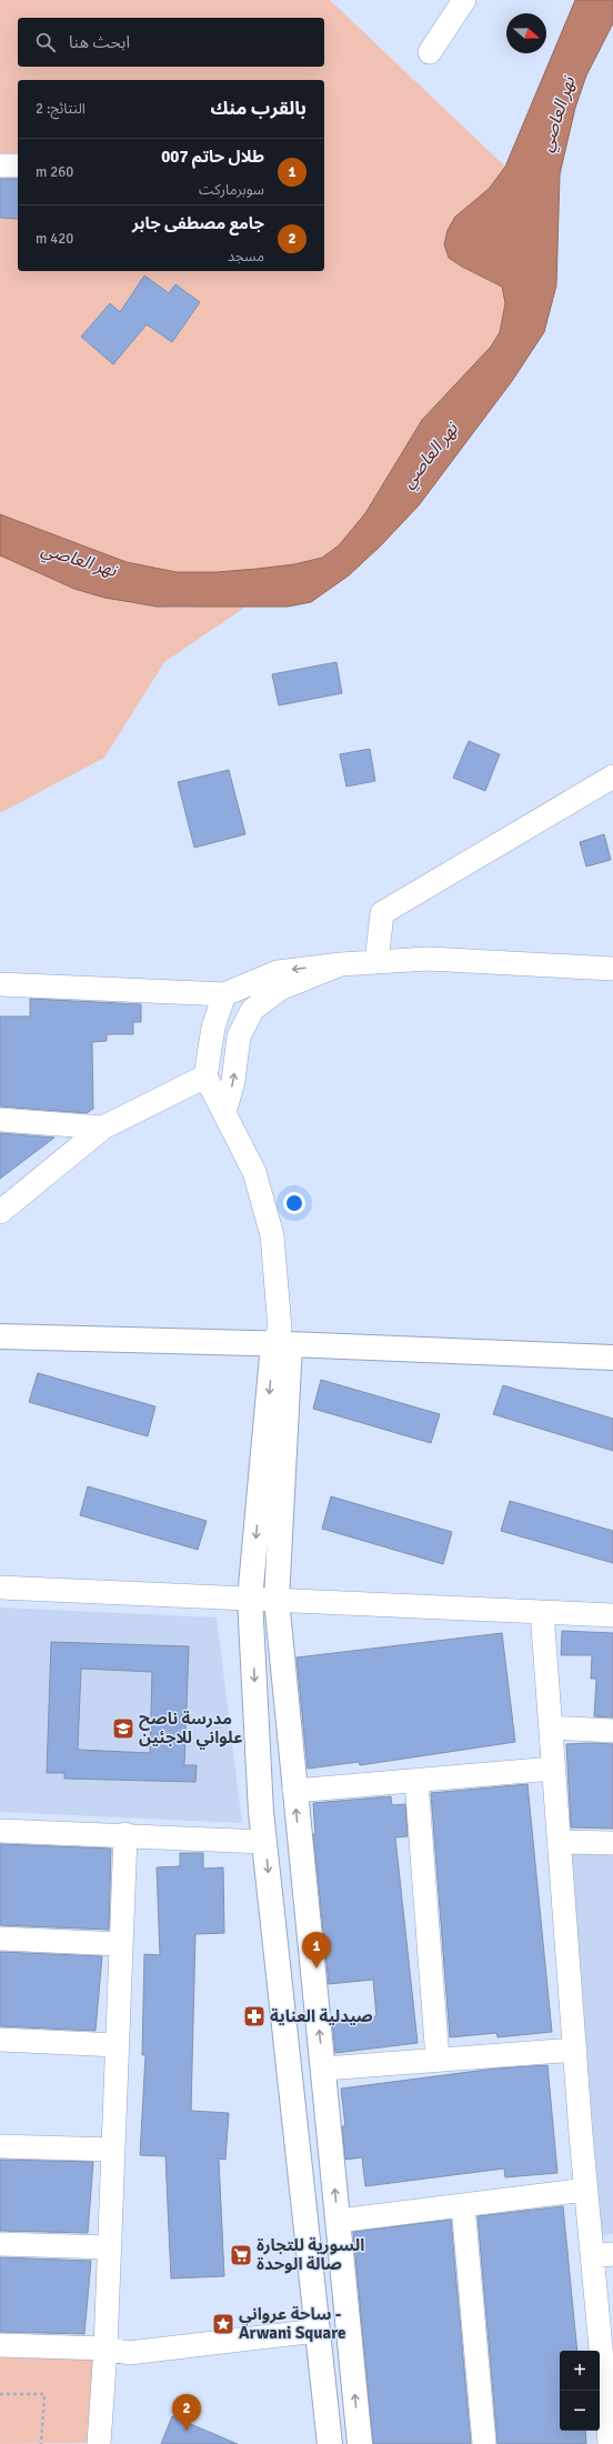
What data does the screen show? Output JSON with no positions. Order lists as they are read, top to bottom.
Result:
{
  "water": ["نهر العاصي"],
  "places": {
    "school or university": ["مدرسة ناصح علواني للاجئين"],
    "pharmacy": ["صيدلية العناية"],
    "supermarket": ["السورية للتجارة صالة الوحدة"],
    "place": ["ساحة عرواني - Arwani Square"]
  },
  "north": "right",
  "page": {
    "search": "ابحث هنا",
    "heading": ["بالقرب منك", "النتائج: 2"],
    "list": [
      {
        "mark": "1",
        "name": "طلال حاتم 007",
        "note": "سوبرماركت",
        "value": "260 m"
      },
      {
        "mark": "2",
        "name": "جامع مصطفى جابر",
        "note": "مسجد",
        "value": "420 m"
      }
    ],
    "pins": ["1", "2"],
    "map_buttons": ["+", "−"]
  }
}
